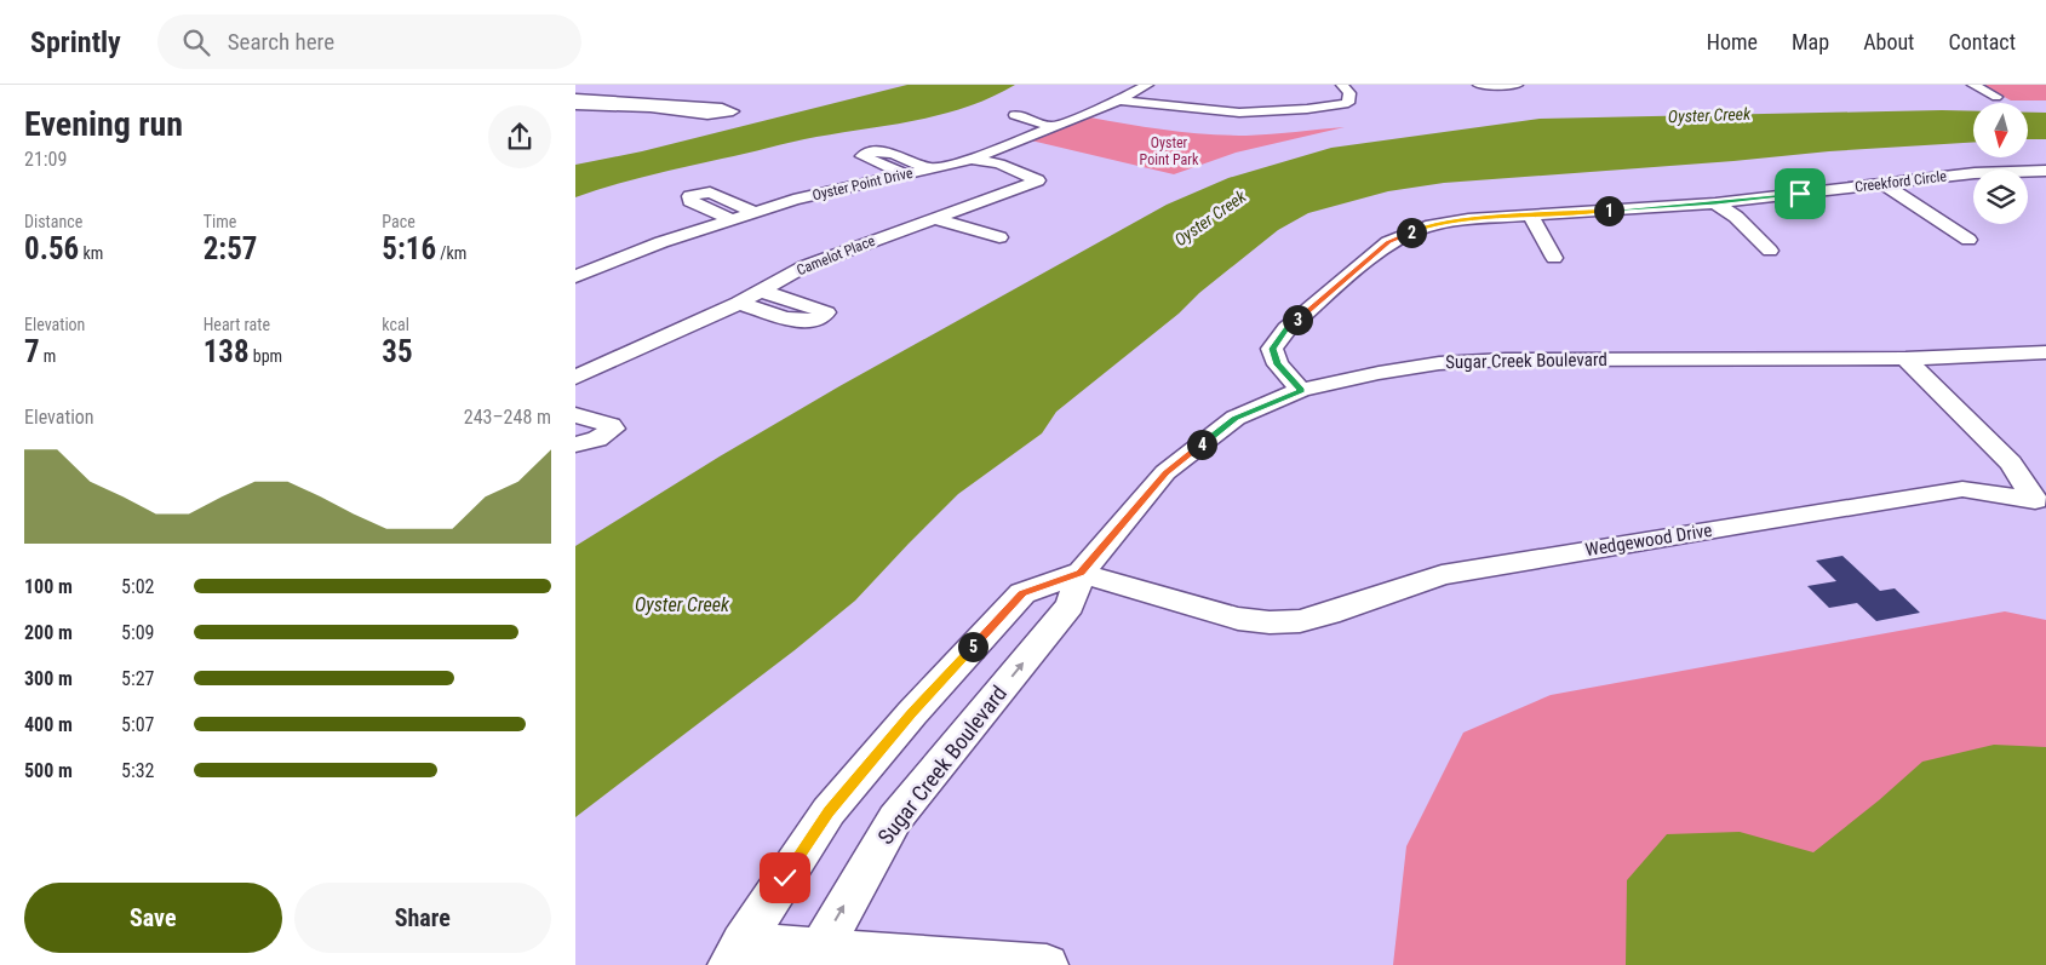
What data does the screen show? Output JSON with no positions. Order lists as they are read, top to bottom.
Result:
{
  "streets": {
    "street": [
      "Creekford Circle",
      "Oyster Point Drive",
      "Camelot Place",
      "Sugar Creek Boulevard",
      "Wedgewood Drive"
    ]
  },
  "crossings": [
    ["Creekford Circle", "Sugar Creek Boulevard"],
    ["Oyster Point Drive", "Camelot Place"],
    ["Sugar Creek Boulevard", "Wedgewood Drive"]
  ],
  "water": ["Oyster Creek"],
  "parks": ["Oyster Point Park"],
  "north": "bottom",
  "page": {
    "header": "Sprintly",
    "search": "Search here",
    "nav": [
      "Home",
      "Map",
      "About",
      "Contact"
    ],
    "heading": ["Evening run", "21:09"],
    "stats": [
      ["Distance", "0.56 km"],
      ["Time", "2:57"],
      ["Pace", "5:16 /km"],
      ["Elevation", "7 m"],
      ["Heart rate", "138 bpm"],
      ["kcal", "35"]
    ],
    "pins": [
      "1",
      "2",
      "3",
      "4",
      "5"
    ],
    "chart": ["Elevation", "243–248 m"],
    "list": [
      {
        "name": "100 m",
        "note": "5:02"
      },
      {
        "name": "200 m",
        "note": "5:09"
      },
      {
        "name": "300 m",
        "note": "5:27"
      },
      {
        "name": "400 m",
        "note": "5:07"
      },
      {
        "name": "500 m",
        "note": "5:32"
      }
    ],
    "buttons": ["Save", "Share"]
  }
}
